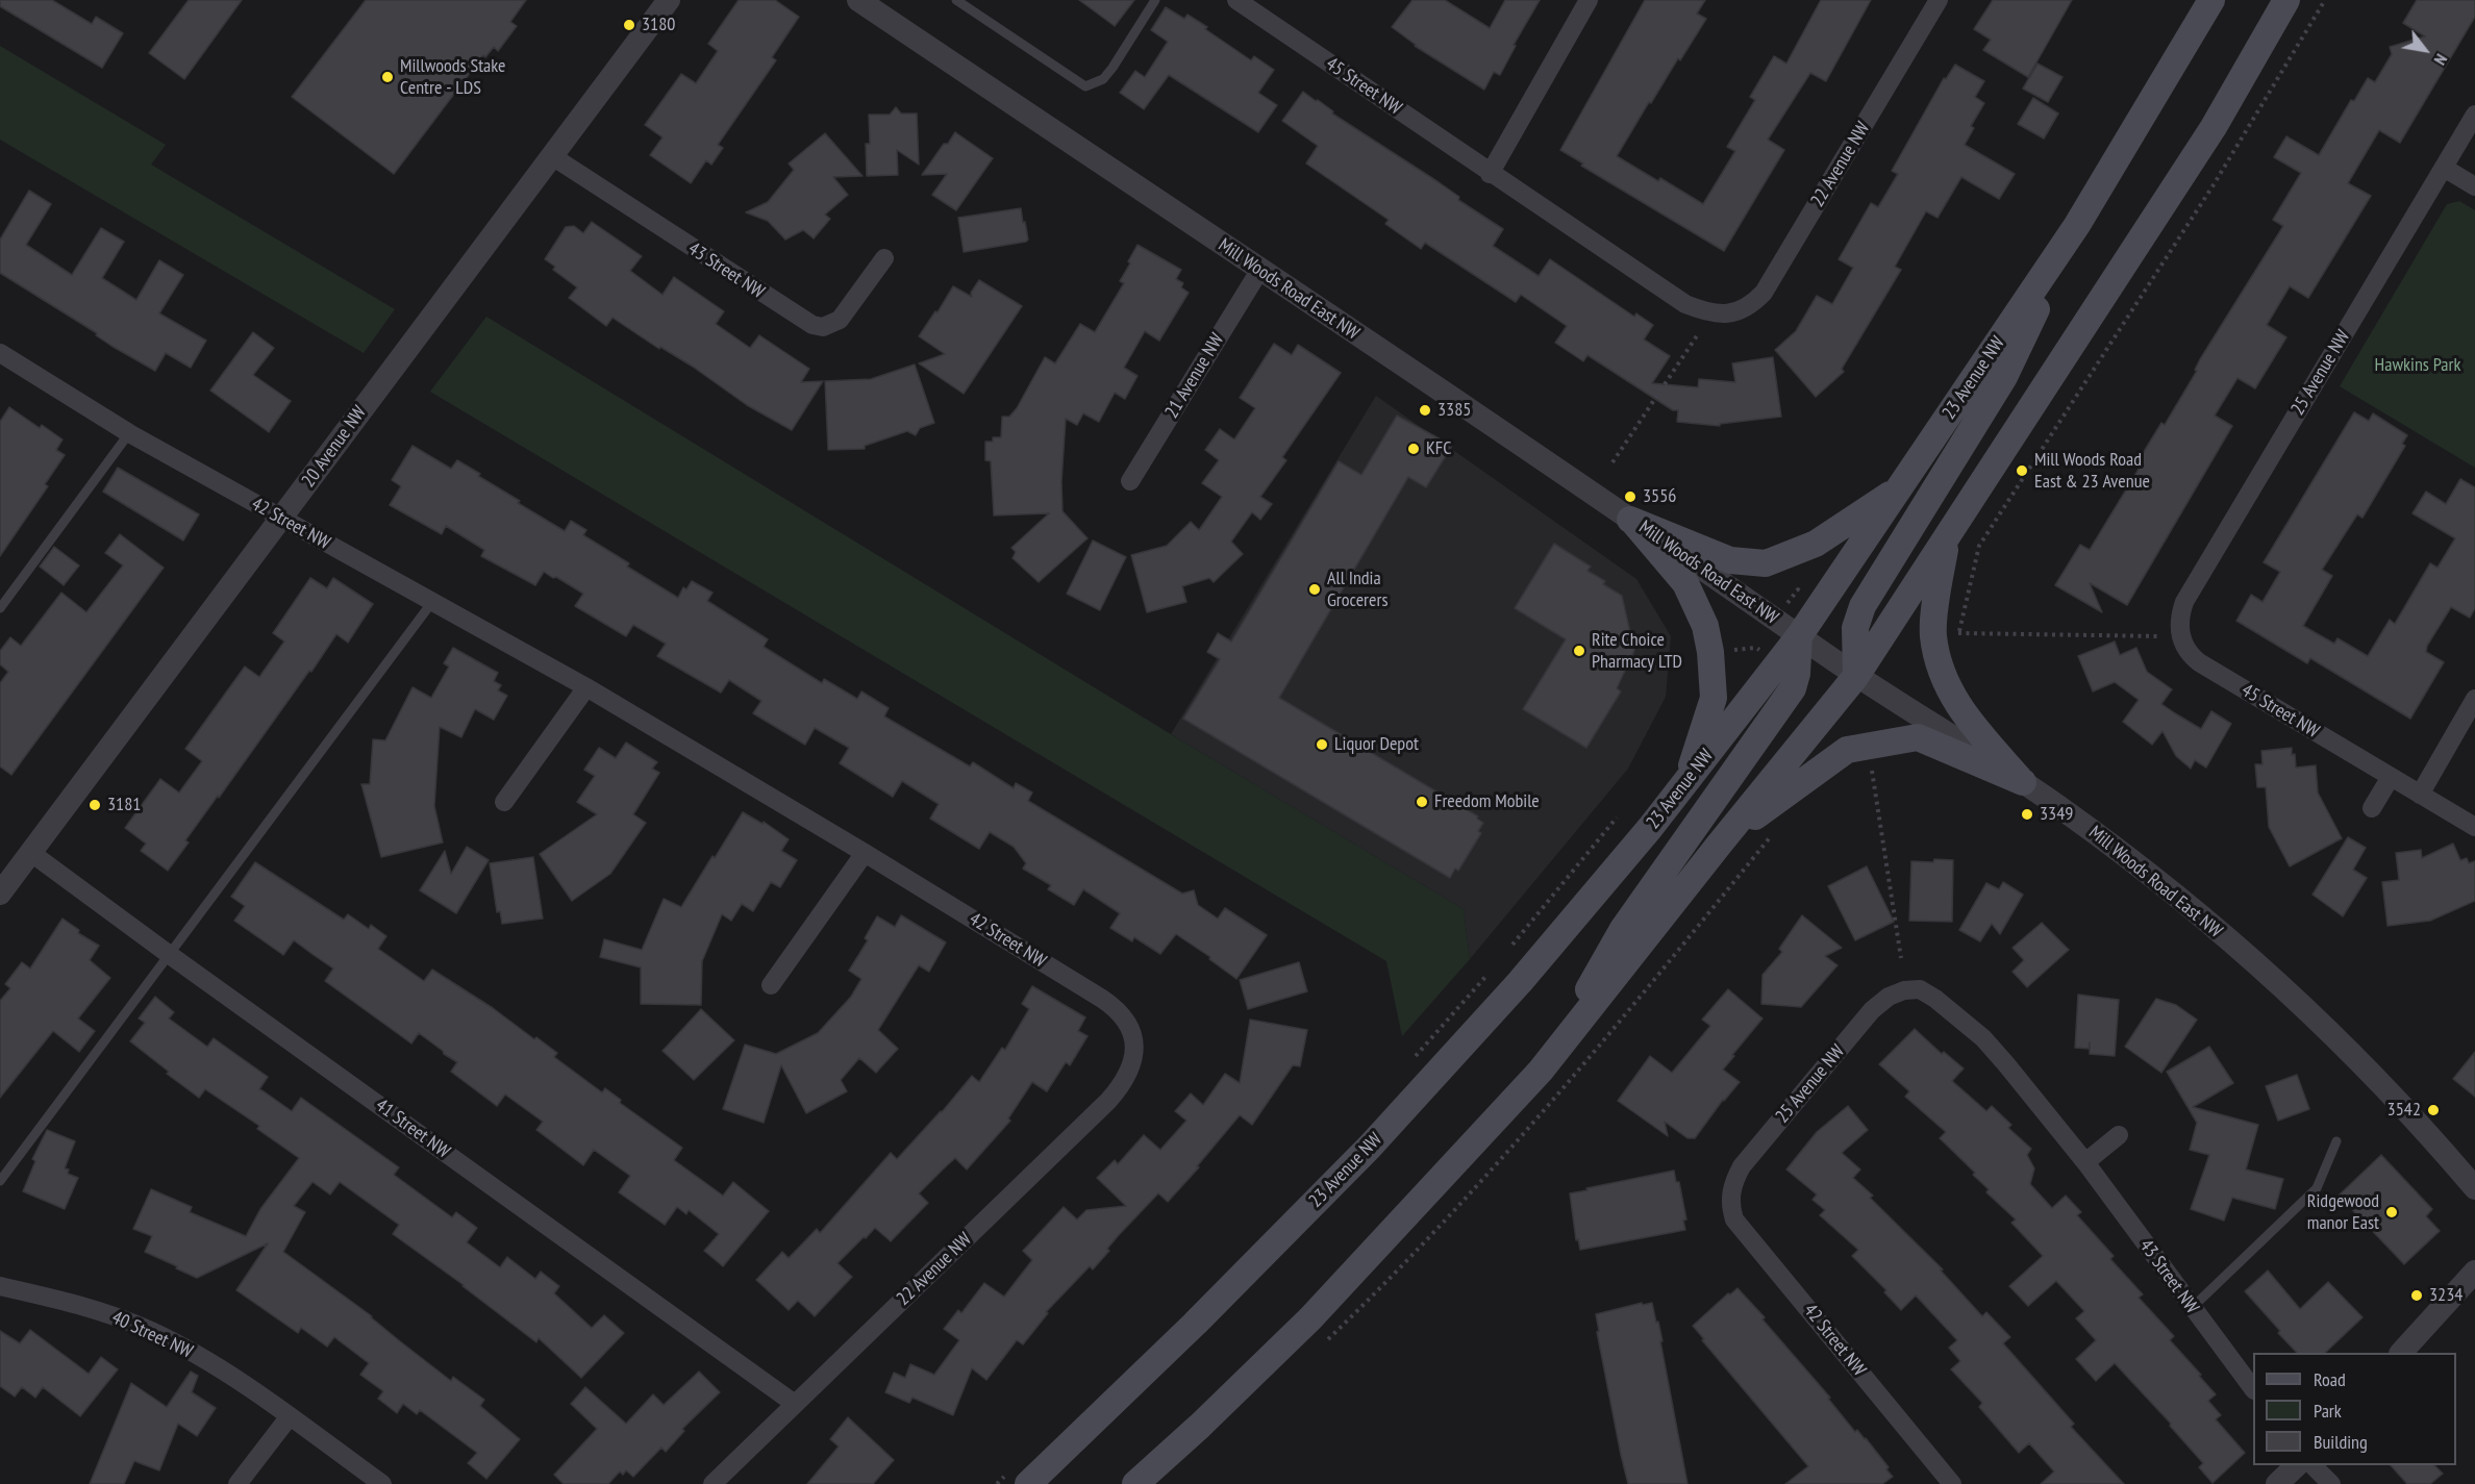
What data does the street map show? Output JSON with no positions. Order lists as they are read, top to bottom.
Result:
{
  "streets": {
    "main road": ["23 Avenue NW"],
    "street": [
      "45 Street NW",
      "22 Avenue NW",
      "43 Street NW",
      "Mill Woods Road East NW",
      "25 Avenue NW",
      "21 Avenue NW",
      "20 Avenue NW",
      "42 Street NW",
      "41 Street NW",
      "40 Street NW"
    ]
  },
  "crossings": [
    ["45 Street NW", "22 Avenue NW"],
    ["45 Street NW", "25 Avenue NW"],
    ["22 Avenue NW", "42 Street NW"],
    ["22 Avenue NW", "41 Street NW"],
    ["43 Street NW", "25 Avenue NW"],
    ["43 Street NW", "20 Avenue NW"],
    ["Mill Woods Road East NW", "21 Avenue NW"],
    ["Mill Woods Road East NW", "23 Avenue NW"],
    ["25 Avenue NW", "42 Street NW"],
    ["20 Avenue NW", "42 Street NW"],
    ["20 Avenue NW", "41 Street NW"]
  ],
  "parks": ["Hawkins Park"],
  "places": [
    "3180",
    "Millwoods Stake Centre - LDS",
    "3385",
    "KFC",
    "Mill Woods Road East & 23 Avenue",
    "3556",
    "All India Grocerers",
    "Rite Choice Pharmacy LTD",
    "Liquor Depot",
    "Freedom Mobile",
    "3181",
    "3349",
    "3542",
    "Ridgewood manor East",
    "3234"
  ],
  "legend": ["Road", "Park", "Building"],
  "north": "bottom right"
}
